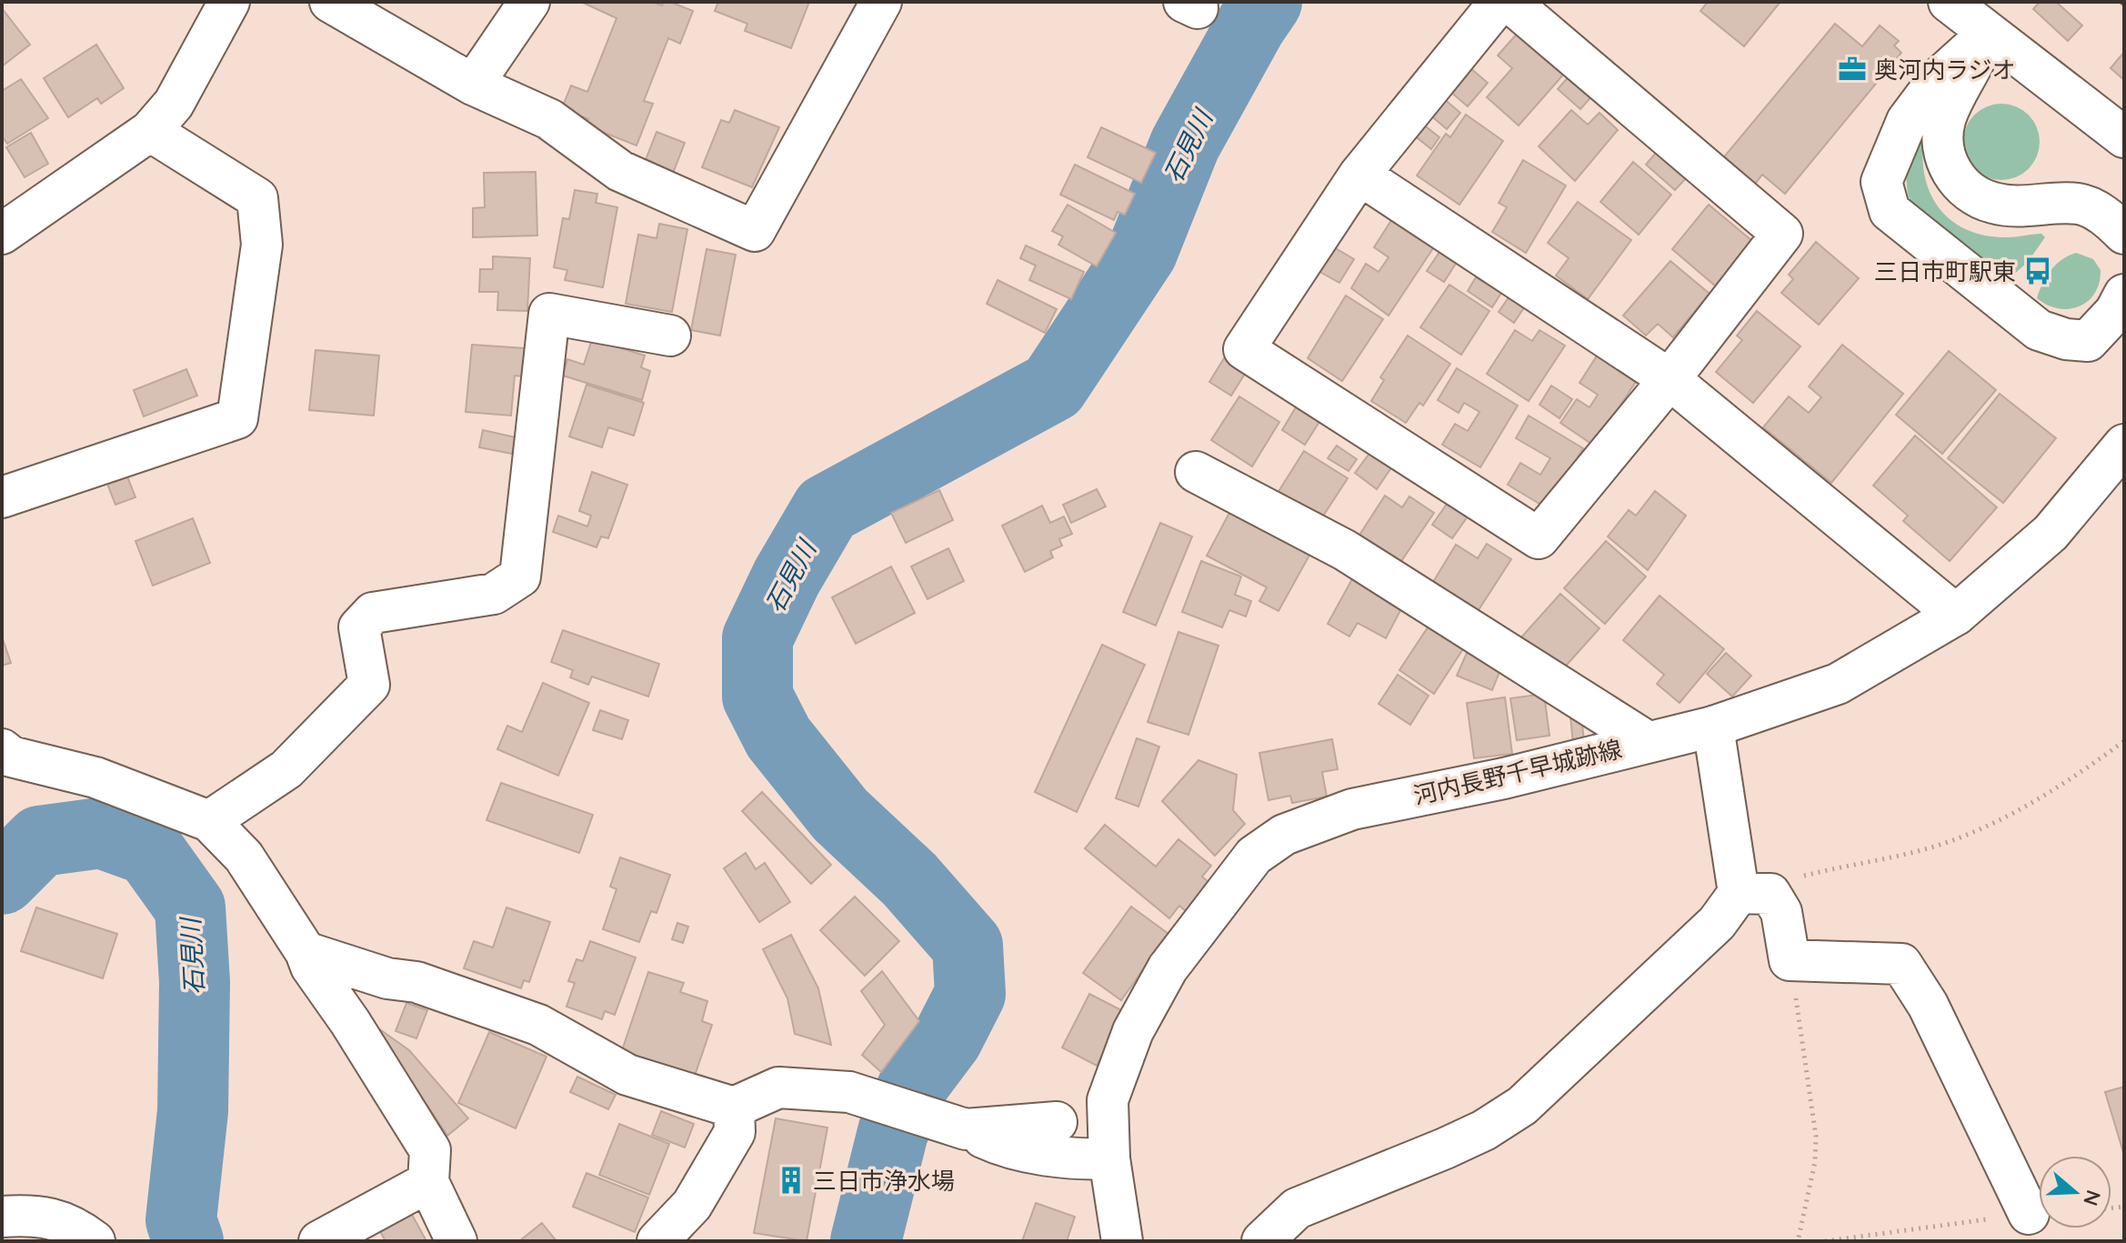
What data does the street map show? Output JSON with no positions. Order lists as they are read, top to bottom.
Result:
{
  "streets": {
    "street": ["河内長野千早城跡線"]
  },
  "water": ["石見川"],
  "places": {
    "office": ["奥河内ラジオ"],
    "bus stop": ["三日市町駅東"],
    "building": ["三日市浄水場"]
  },
  "north": "right"
}
